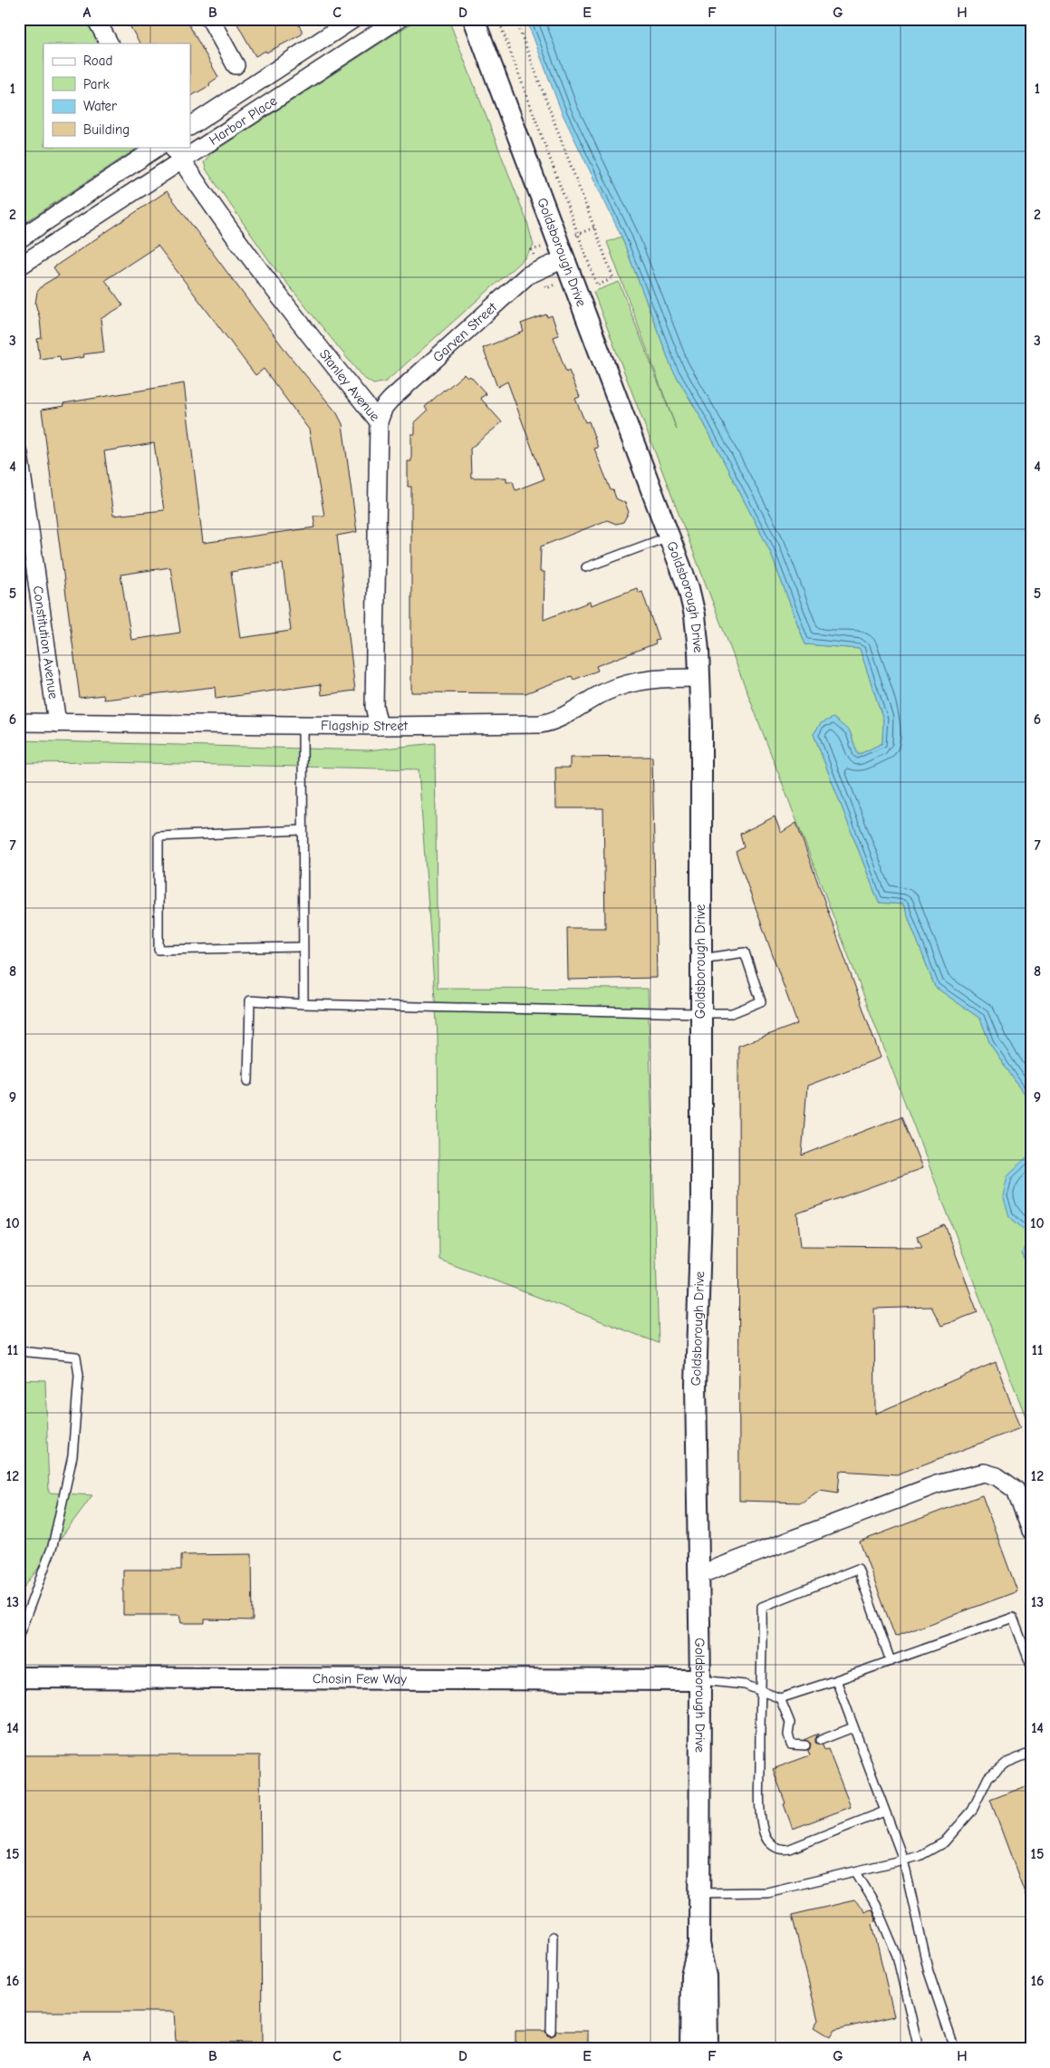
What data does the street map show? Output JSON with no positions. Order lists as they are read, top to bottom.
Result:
{
  "streets": {
    "street": [
      "Harbor Place",
      "Goldsborough Drive",
      "Garven Street",
      "Stanley Avenue",
      "Constitution Avenue",
      "Flagship Street",
      "Chosin Few Way"
    ]
  },
  "crossings": [
    ["Harbor Place", "Stanley Avenue"],
    ["Goldsborough Drive", "Garven Street"],
    ["Goldsborough Drive", "Flagship Street"],
    ["Goldsborough Drive", "Chosin Few Way"],
    ["Garven Street", "Stanley Avenue"],
    ["Stanley Avenue", "Flagship Street"],
    ["Constitution Avenue", "Flagship Street"]
  ],
  "legend": [
    "Road",
    "Park",
    "Water",
    "Building"
  ],
  "grid": {
    "columns": [
      "A",
      "B",
      "C",
      "D",
      "E",
      "F",
      "G",
      "H"
    ],
    "rows": [
      "1",
      "2",
      "3",
      "4",
      "5",
      "6",
      "7",
      "8",
      "9",
      "10",
      "11",
      "12",
      "13",
      "14",
      "15",
      "16"
    ]
  }
}
